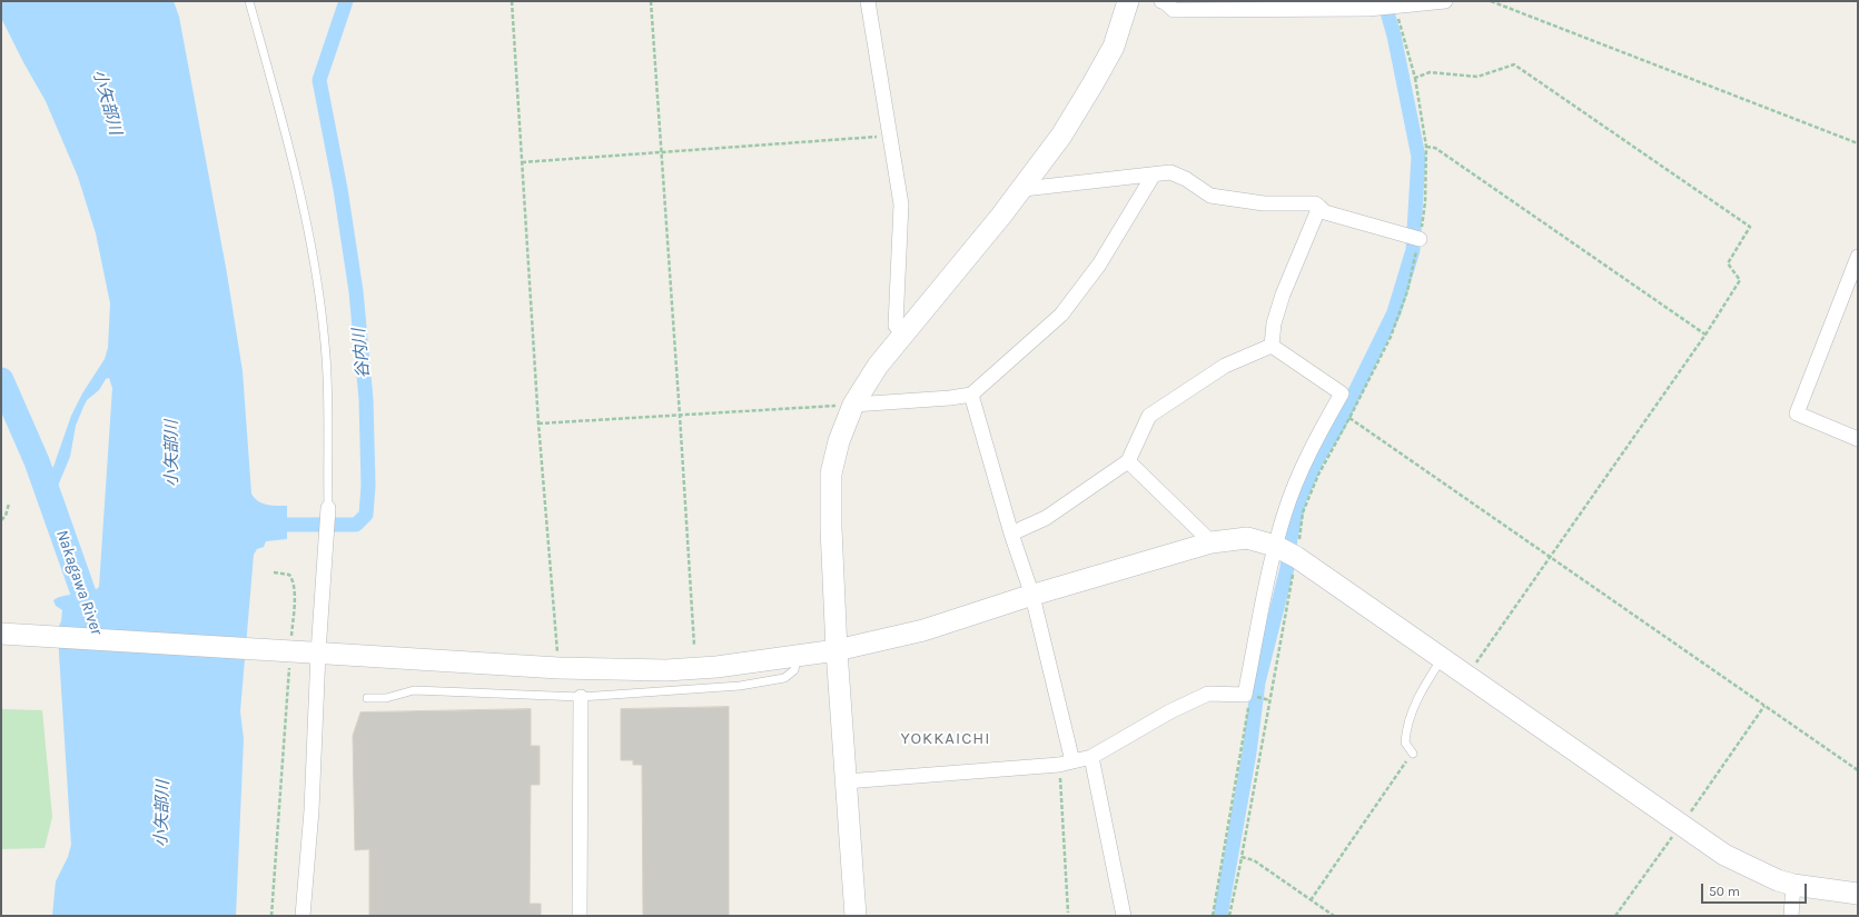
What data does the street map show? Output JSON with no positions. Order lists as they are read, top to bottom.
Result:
{
  "districts": ["YOKKAICHI"],
  "water": ["小矢部川", "谷内川", "Nakagawa River"],
  "scale_bar": "50 m"
}
